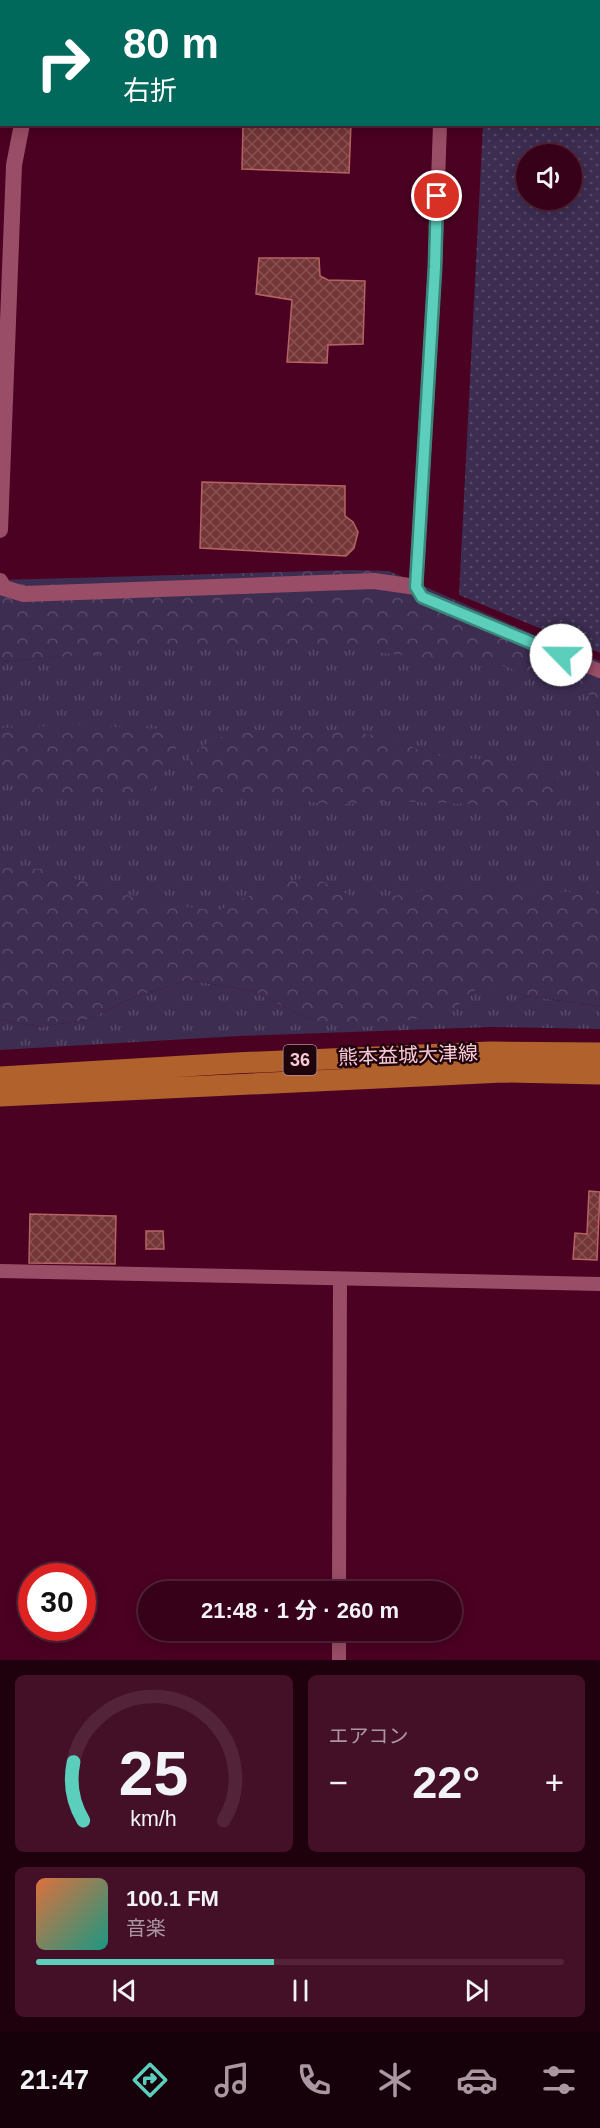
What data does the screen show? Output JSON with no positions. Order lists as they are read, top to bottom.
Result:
{
  "streets": {
    "main road": ["熊本益城大津線", "36"]
  },
  "page": {
    "turn": ["80 m", "右折"],
    "limit": "30",
    "trip": "21:48 · 1 分 · 260 m",
    "tile": "エアコン",
    "heat": ["−", "22°", "+"],
    "song": ["100.1 FM", "音楽"],
    "tabs": "21:47",
    "gauge": ["25", "km/h"]
  }
}
